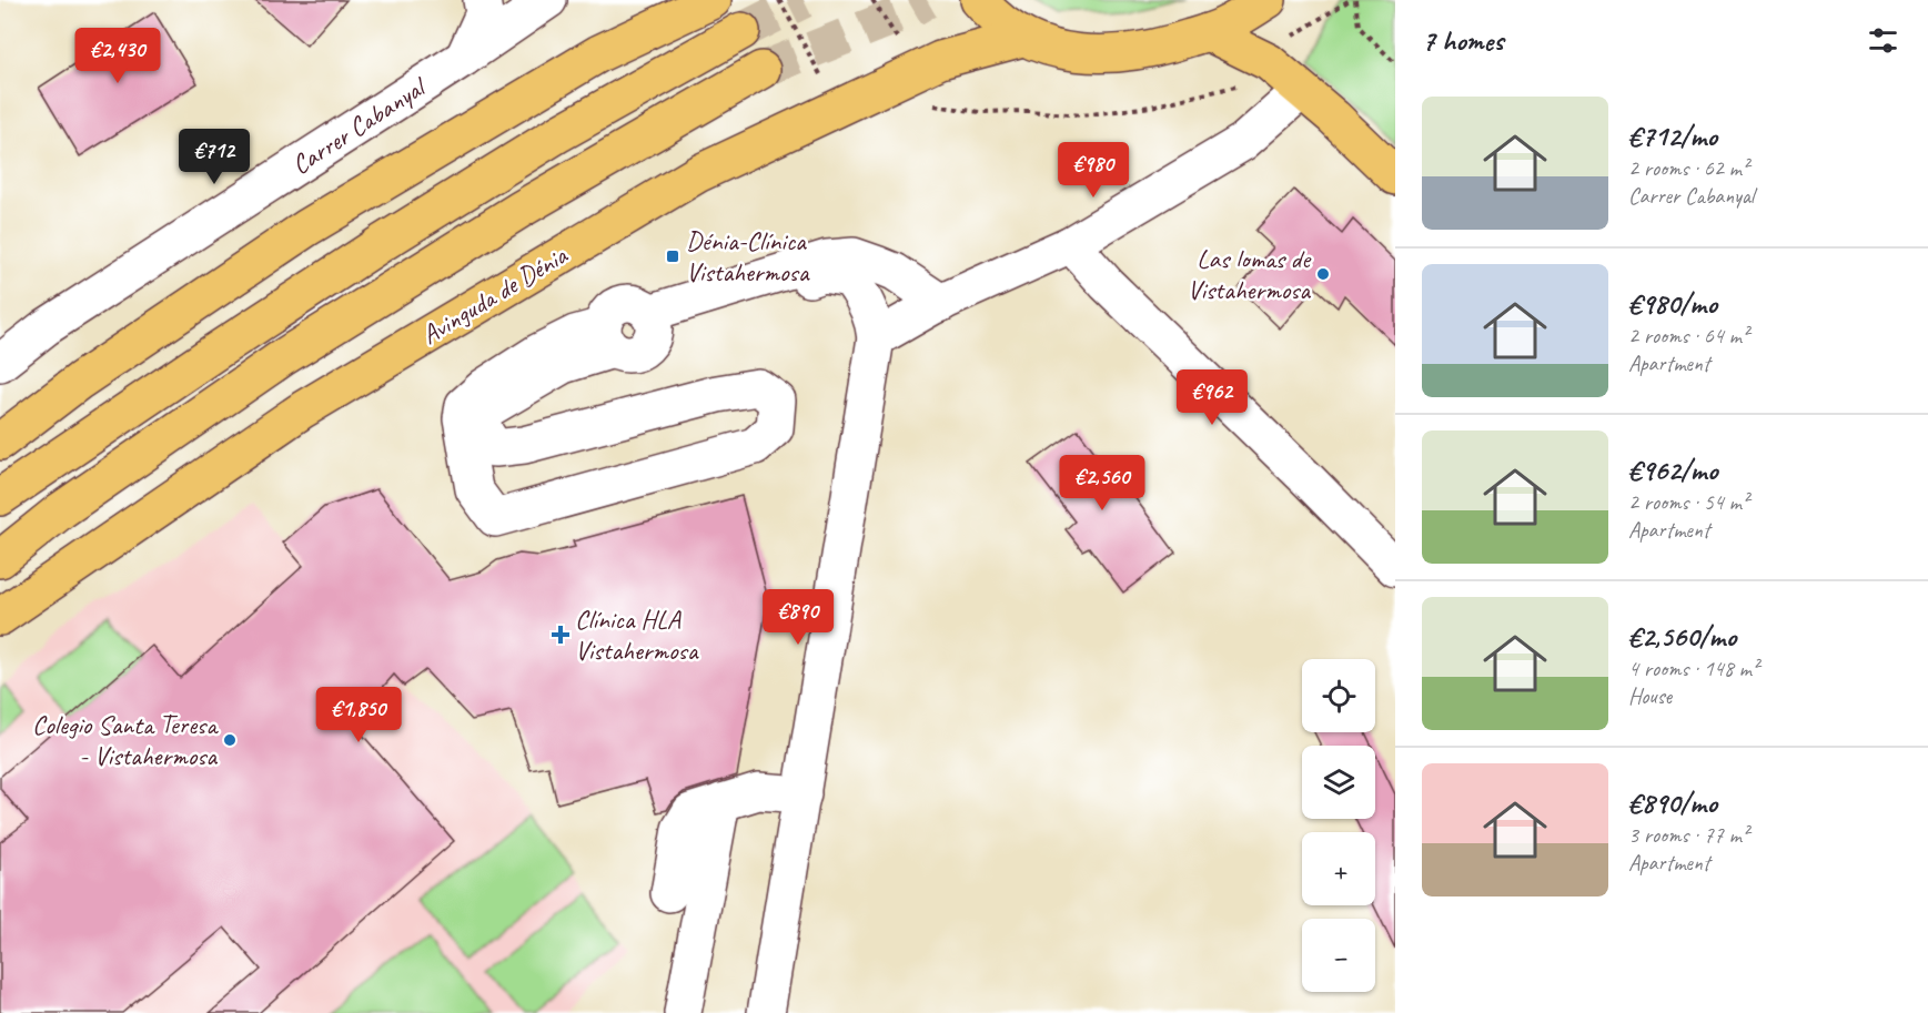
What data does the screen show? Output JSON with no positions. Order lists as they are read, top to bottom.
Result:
{
  "streets": {
    "main road": ["Avinguda de Dénia"],
    "street": ["Carrer Cabanyal"]
  },
  "places": {
    "transit": ["Dénia-Clínica Vistahermosa"],
    "other": ["Las lomas de Vistahermosa", "Colegio Santa Teresa - Vistahermosa"],
    "health": ["Clínica HLA Vistahermosa"]
  },
  "page": {
    "heading": "7 homes",
    "price": [
      "€2,430",
      "€712",
      "€980",
      "€962",
      "€2,560",
      "€890",
      "€1,850"
    ],
    "list": [
      {
        "name": "€712/mo",
        "note": "2 rooms · 62 m² · Carrer Cabanyal"
      },
      {
        "name": "€980/mo",
        "note": "2 rooms · 64 m² · Apartment"
      },
      {
        "name": "€962/mo",
        "note": "2 rooms · 54 m² · Apartment"
      },
      {
        "name": "€2,560/mo",
        "note": "4 rooms · 148 m² · House"
      },
      {
        "name": "€890/mo",
        "note": "3 rooms · 77 m² · Apartment"
      }
    ],
    "map_buttons": ["+", "−"]
  }
}
